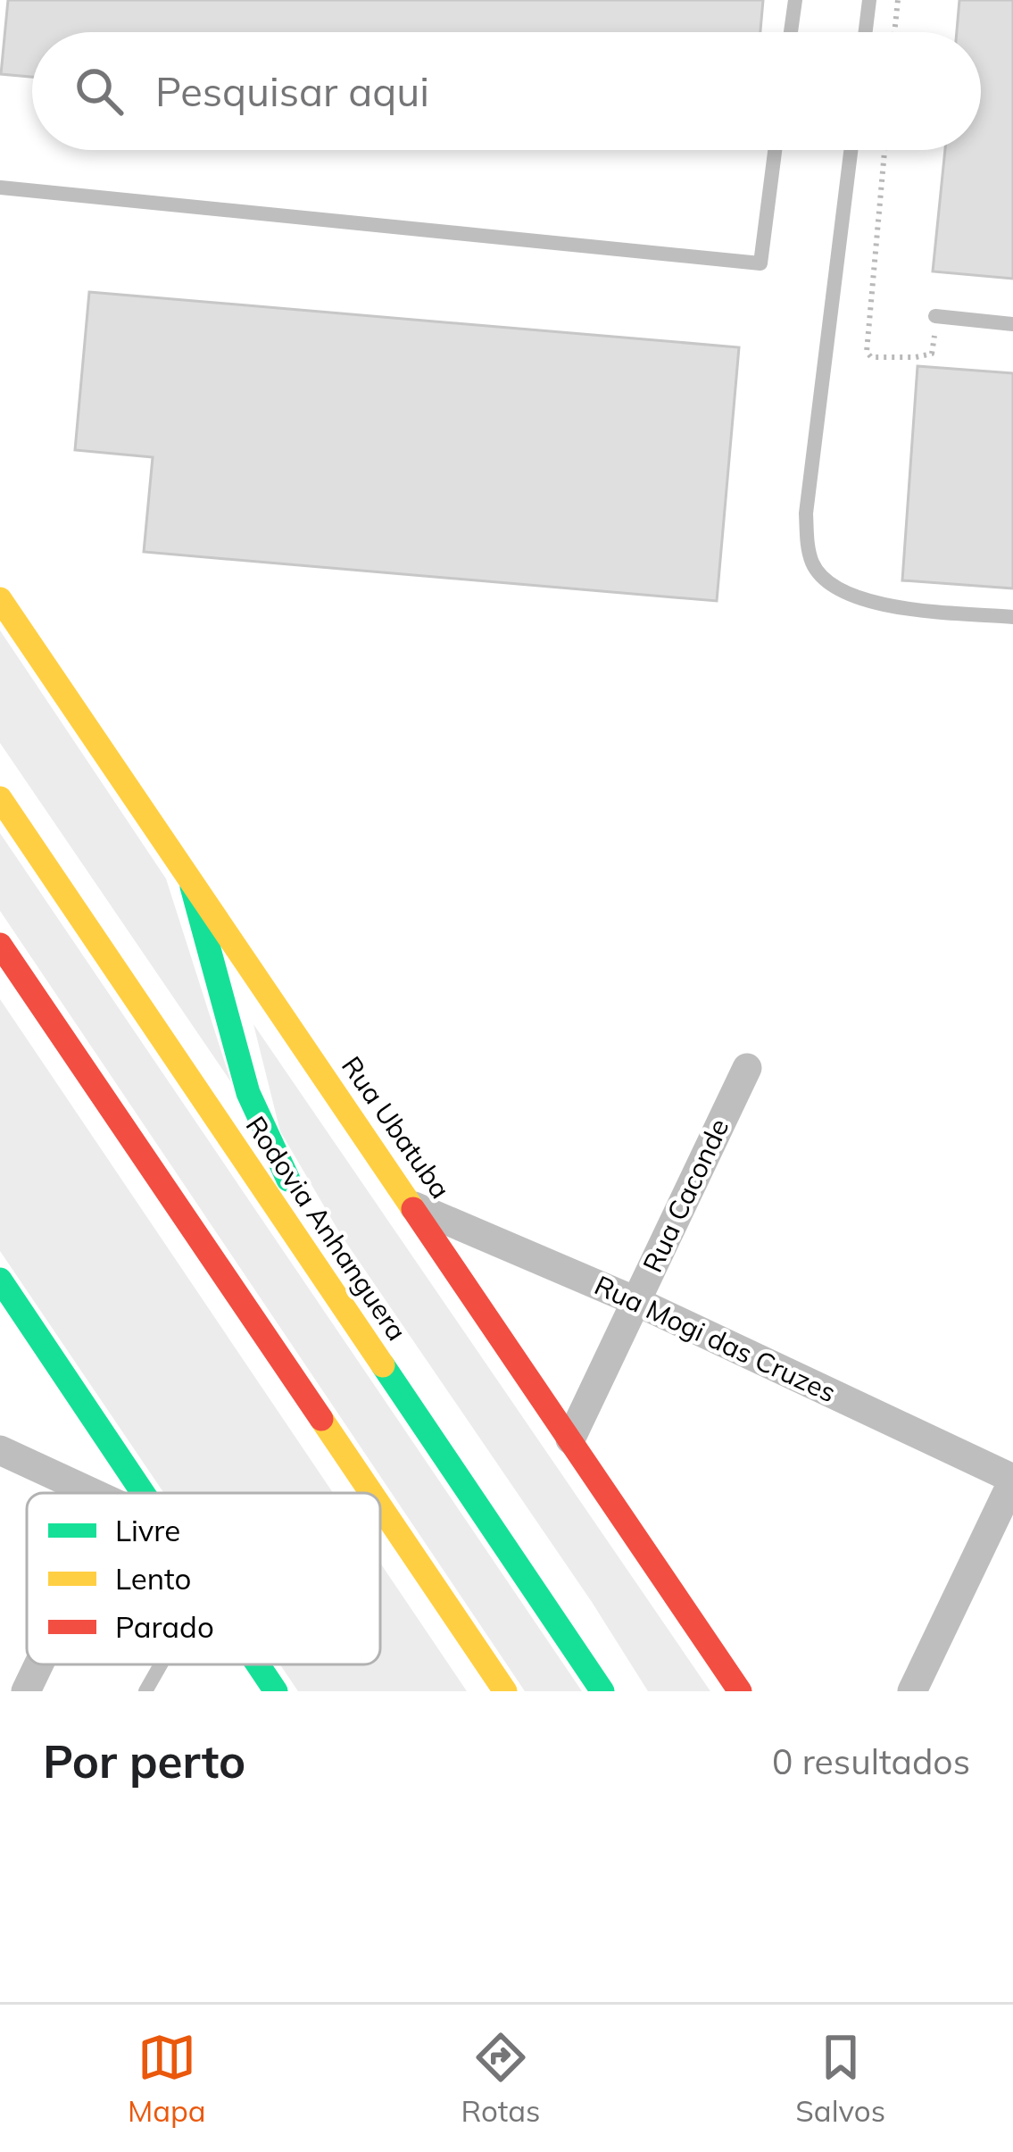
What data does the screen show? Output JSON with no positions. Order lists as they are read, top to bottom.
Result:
{
  "streets": {
    "main road": ["Rua Ubatuba", "Rodovia Anhanguera"],
    "street": ["Rua Caconde", "Rua Mogi das Cruzes"]
  },
  "crossings": [
    ["Rua Ubatuba", "Rua Caconde"],
    ["Rua Ubatuba", "Rua Mogi das Cruzes"],
    ["Rua Caconde", "Rua Mogi das Cruzes"]
  ],
  "legend": ["Livre", "Lento", "Parado"],
  "page": {
    "search": "Pesquisar aqui",
    "heading": ["Por perto", "0 resultados"],
    "nav": ["Mapa", "Rotas", "Salvos"]
  }
}
